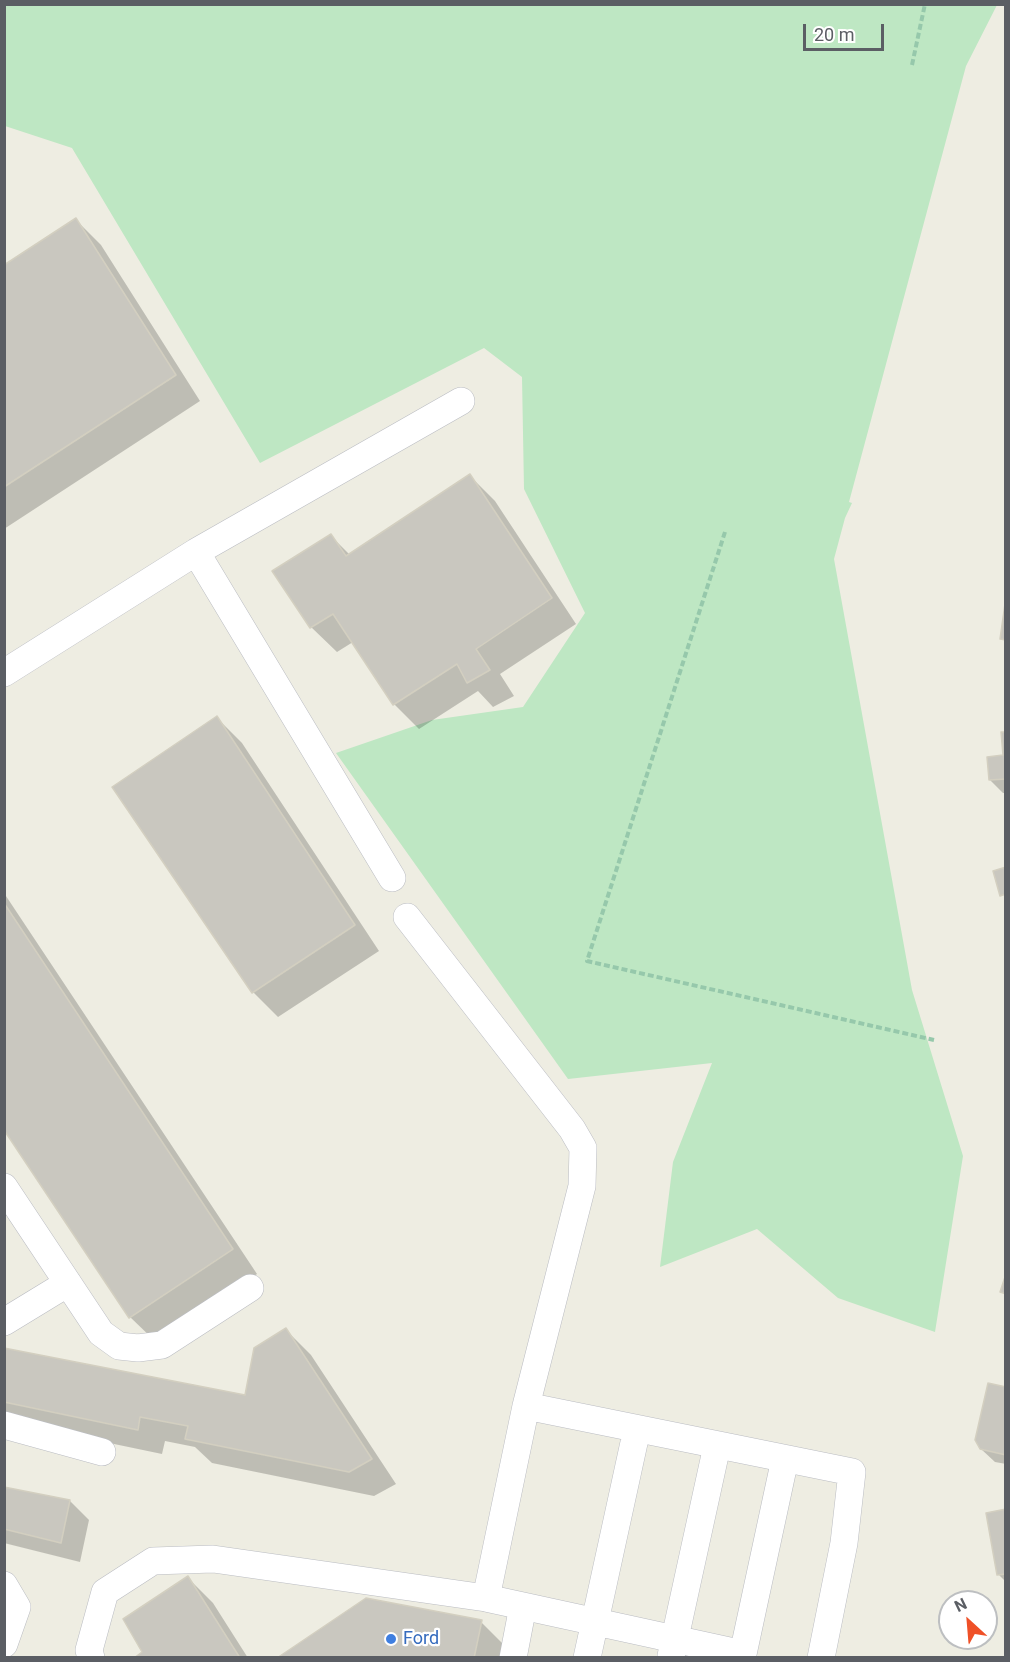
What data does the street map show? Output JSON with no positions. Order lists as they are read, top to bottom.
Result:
{
  "places": ["Ford"],
  "scale_bar": "20 m",
  "north": "top left"
}
